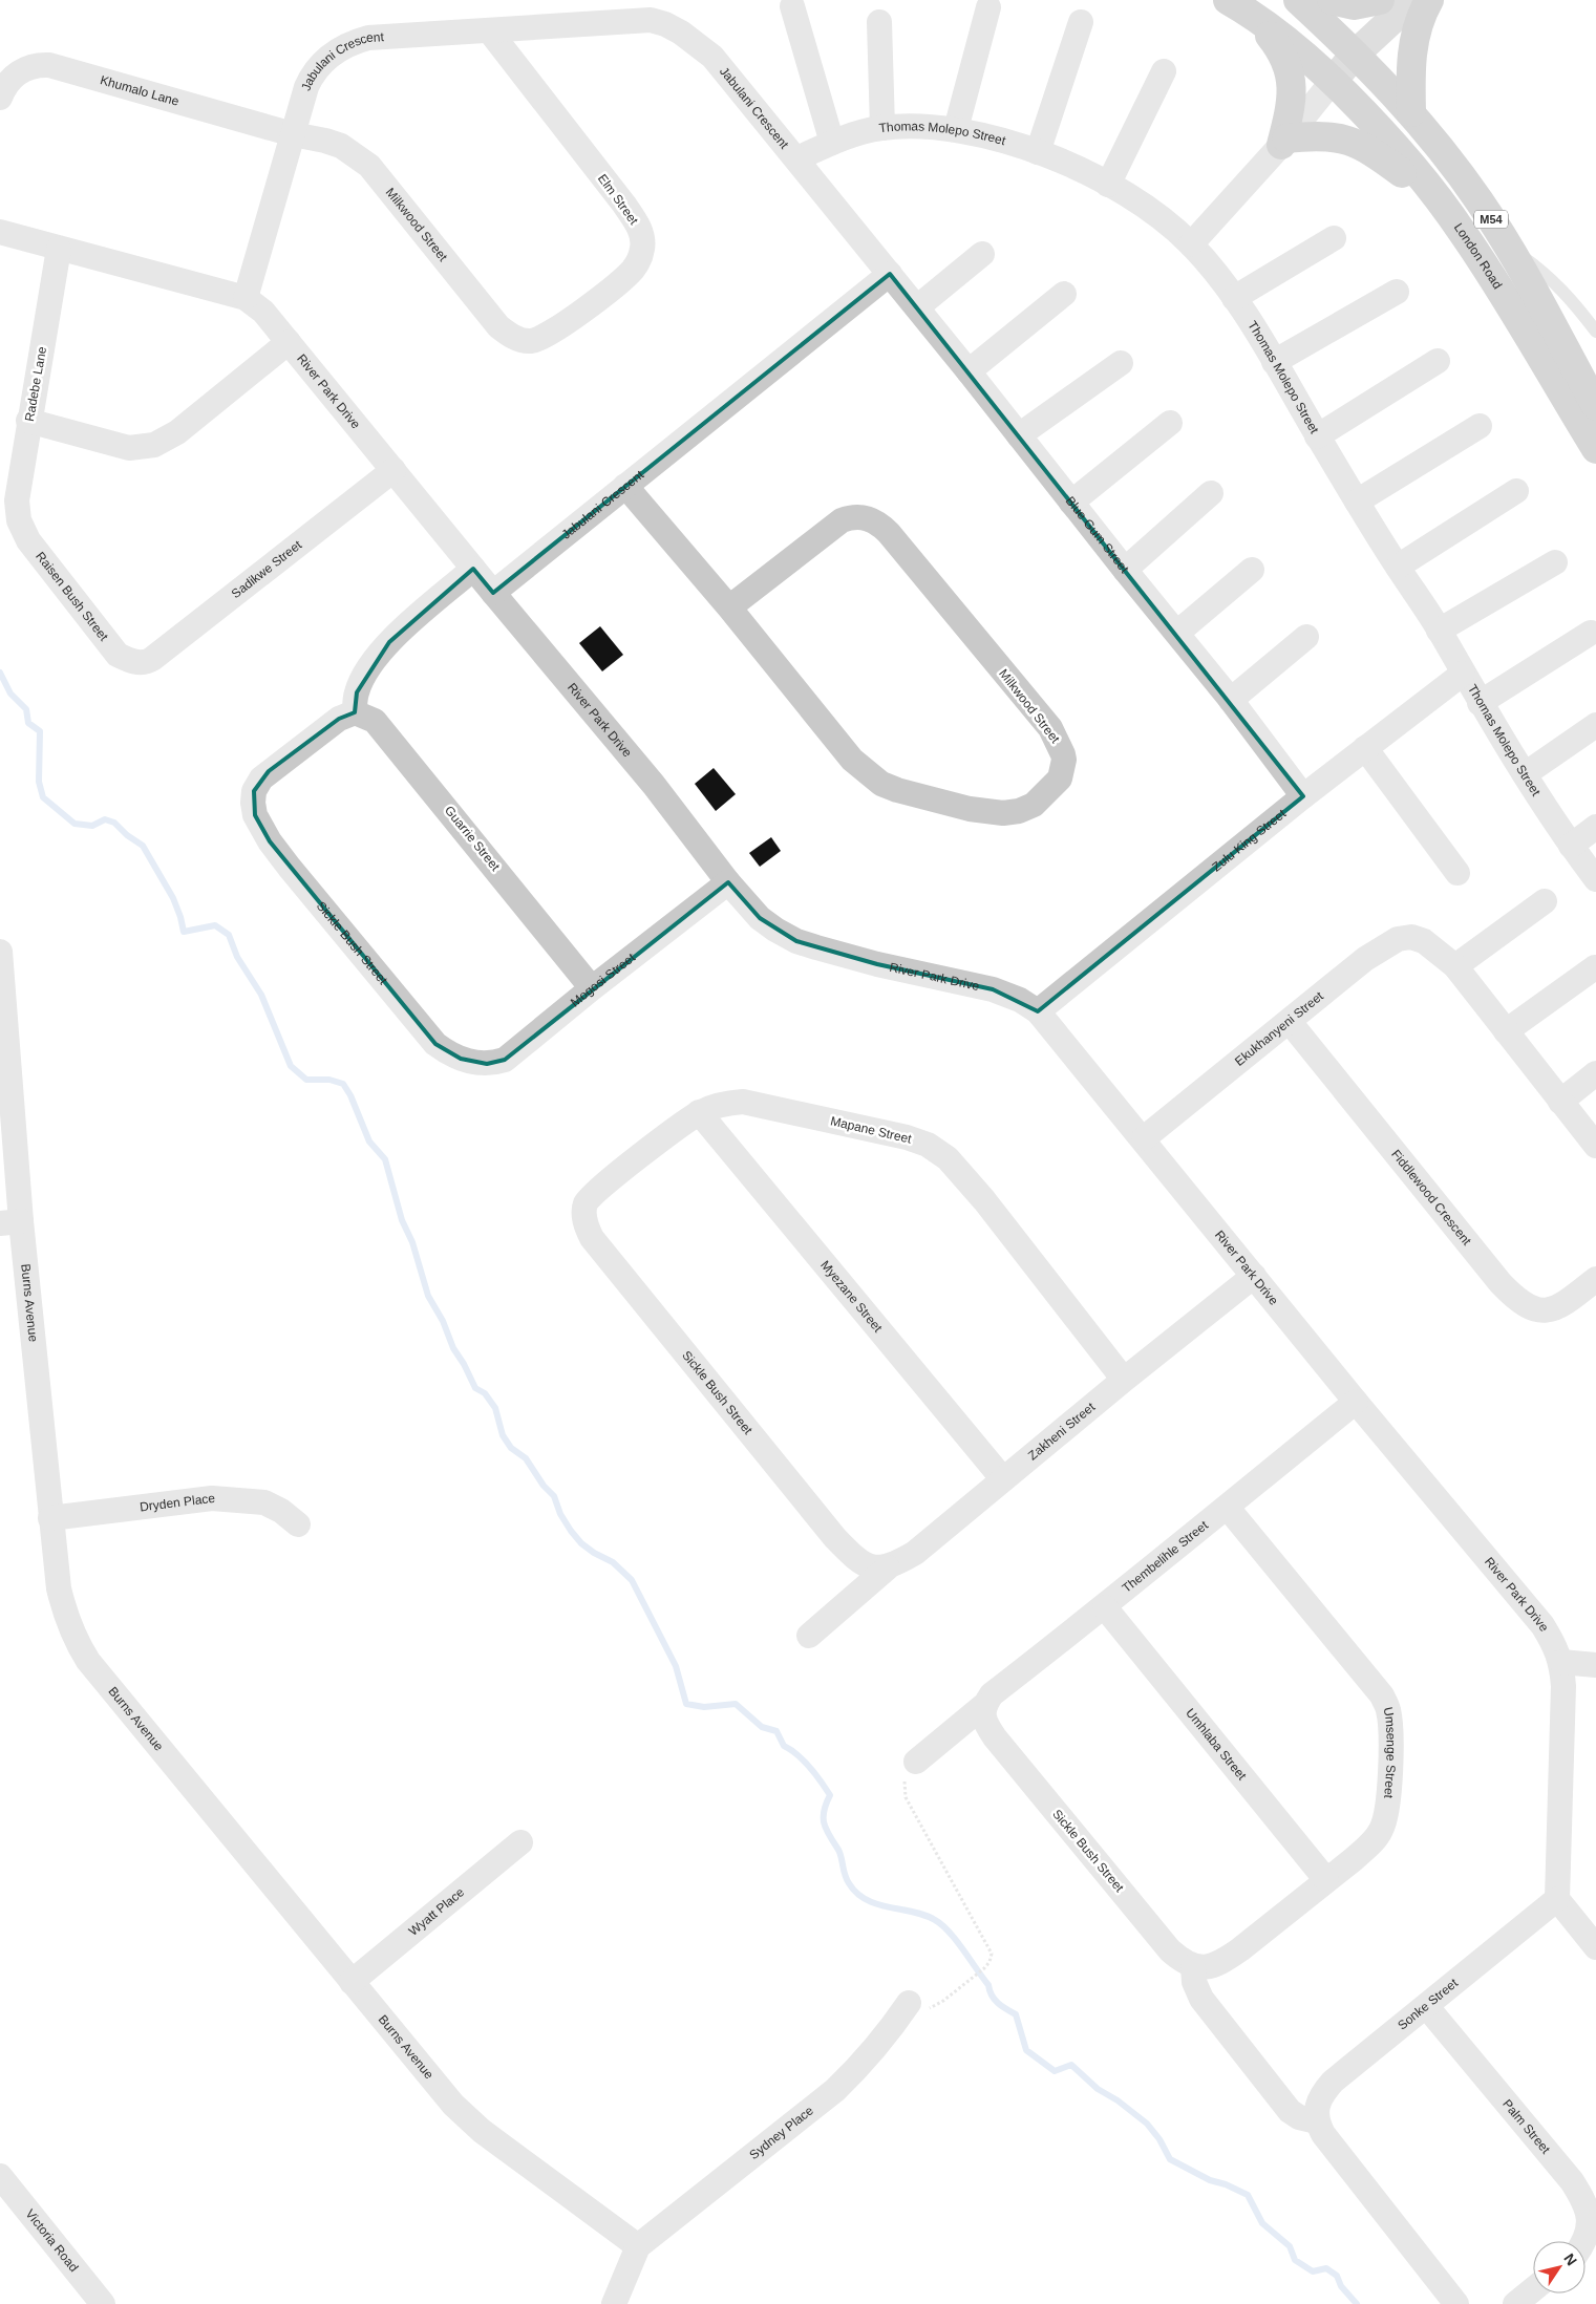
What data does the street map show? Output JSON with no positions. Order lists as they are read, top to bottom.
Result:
{
  "streets": {
    "main road": ["M54", "London Road"],
    "street": [
      "Jabulani Crescent",
      "Khumalo Lane",
      "Thomas Molepo Street",
      "Elm Street",
      "Milkwood Street",
      "Radebe Lane",
      "River Park Drive",
      "Blue Gum Street",
      "Sadikwe Street",
      "Raisen Bush Street",
      "Guarrie Street",
      "Zulu King Street",
      "Sickle Bush Street",
      "Mogosi Street",
      "Ekukhanyeni Street",
      "Mapane Street",
      "Fiddlewood Crescent",
      "Myezane Street",
      "Burns Avenue",
      "Zakheni Street",
      "Dryden Place",
      "Thembelihle Street",
      "Umhlaba Street",
      "Umsenge Street",
      "Wyatt Place",
      "Sonke Street",
      "Palm Street",
      "Sydney Place",
      "Victoria Road"
    ]
  },
  "crossings": [
    ["Jabulani Crescent", "Khumalo Lane"],
    ["Jabulani Crescent", "Thomas Molepo Street"],
    ["Jabulani Crescent", "Elm Street"],
    ["Jabulani Crescent", "Milkwood Street"],
    ["Jabulani Crescent", "River Park Drive"],
    ["Jabulani Crescent", "Blue Gum Street"],
    ["Khumalo Lane", "Milkwood Street"],
    ["Thomas Molepo Street", "Zulu King Street"],
    ["Elm Street", "Milkwood Street"],
    ["Radebe Lane", "River Park Drive"],
    ["Radebe Lane", "Raisen Bush Street"],
    ["River Park Drive", "Sadikwe Street"],
    ["River Park Drive", "Zulu King Street"],
    ["River Park Drive", "Mogosi Street"],
    ["River Park Drive", "Ekukhanyeni Street"],
    ["River Park Drive", "Zakheni Street"],
    ["River Park Drive", "Thembelihle Street"],
    ["River Park Drive", "Sonke Street"],
    ["Blue Gum Street", "Zulu King Street"],
    ["Sadikwe Street", "Raisen Bush Street"],
    ["Guarrie Street", "Sickle Bush Street"],
    ["Guarrie Street", "Mogosi Street"],
    ["Sickle Bush Street", "Mogosi Street"],
    ["Sickle Bush Street", "Mapane Street"],
    ["Sickle Bush Street", "Zakheni Street"],
    ["Sickle Bush Street", "Thembelihle Street"],
    ["Sickle Bush Street", "Umsenge Street"],
    ["Ekukhanyeni Street", "Fiddlewood Crescent"],
    ["Mapane Street", "Myezane Street"],
    ["Mapane Street", "Zakheni Street"],
    ["Myezane Street", "Zakheni Street"],
    ["Burns Avenue", "Dryden Place"],
    ["Burns Avenue", "Wyatt Place"],
    ["Burns Avenue", "Sydney Place"],
    ["Thembelihle Street", "Umhlaba Street"],
    ["Thembelihle Street", "Umsenge Street"],
    ["Umhlaba Street", "Umsenge Street"],
    ["Sonke Street", "Palm Street"]
  ],
  "north": "top right"
}
